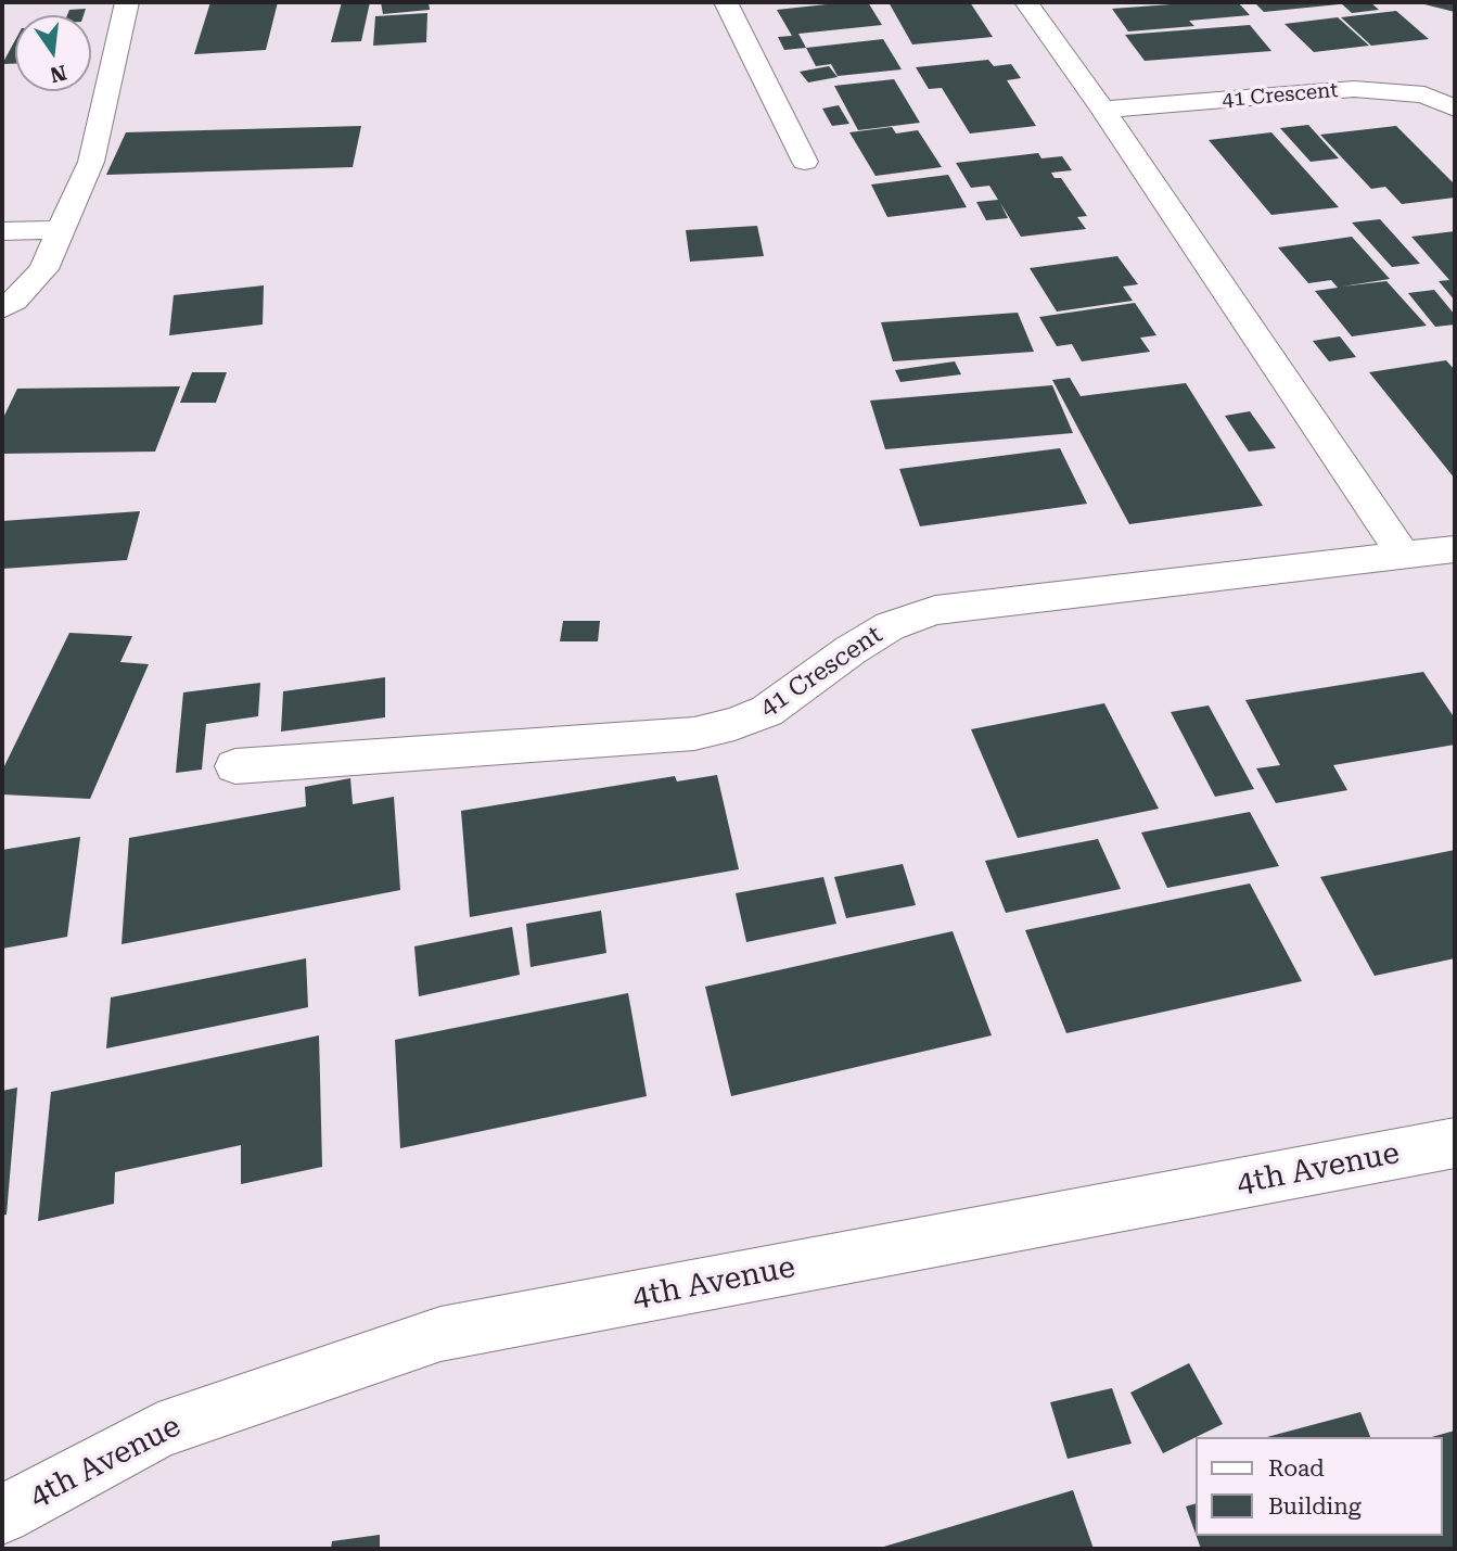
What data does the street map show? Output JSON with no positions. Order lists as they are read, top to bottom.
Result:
{
  "streets": {
    "street": ["41 Crescent", "4th Avenue"]
  },
  "legend": ["Road", "Building"],
  "north": "bottom"
}
